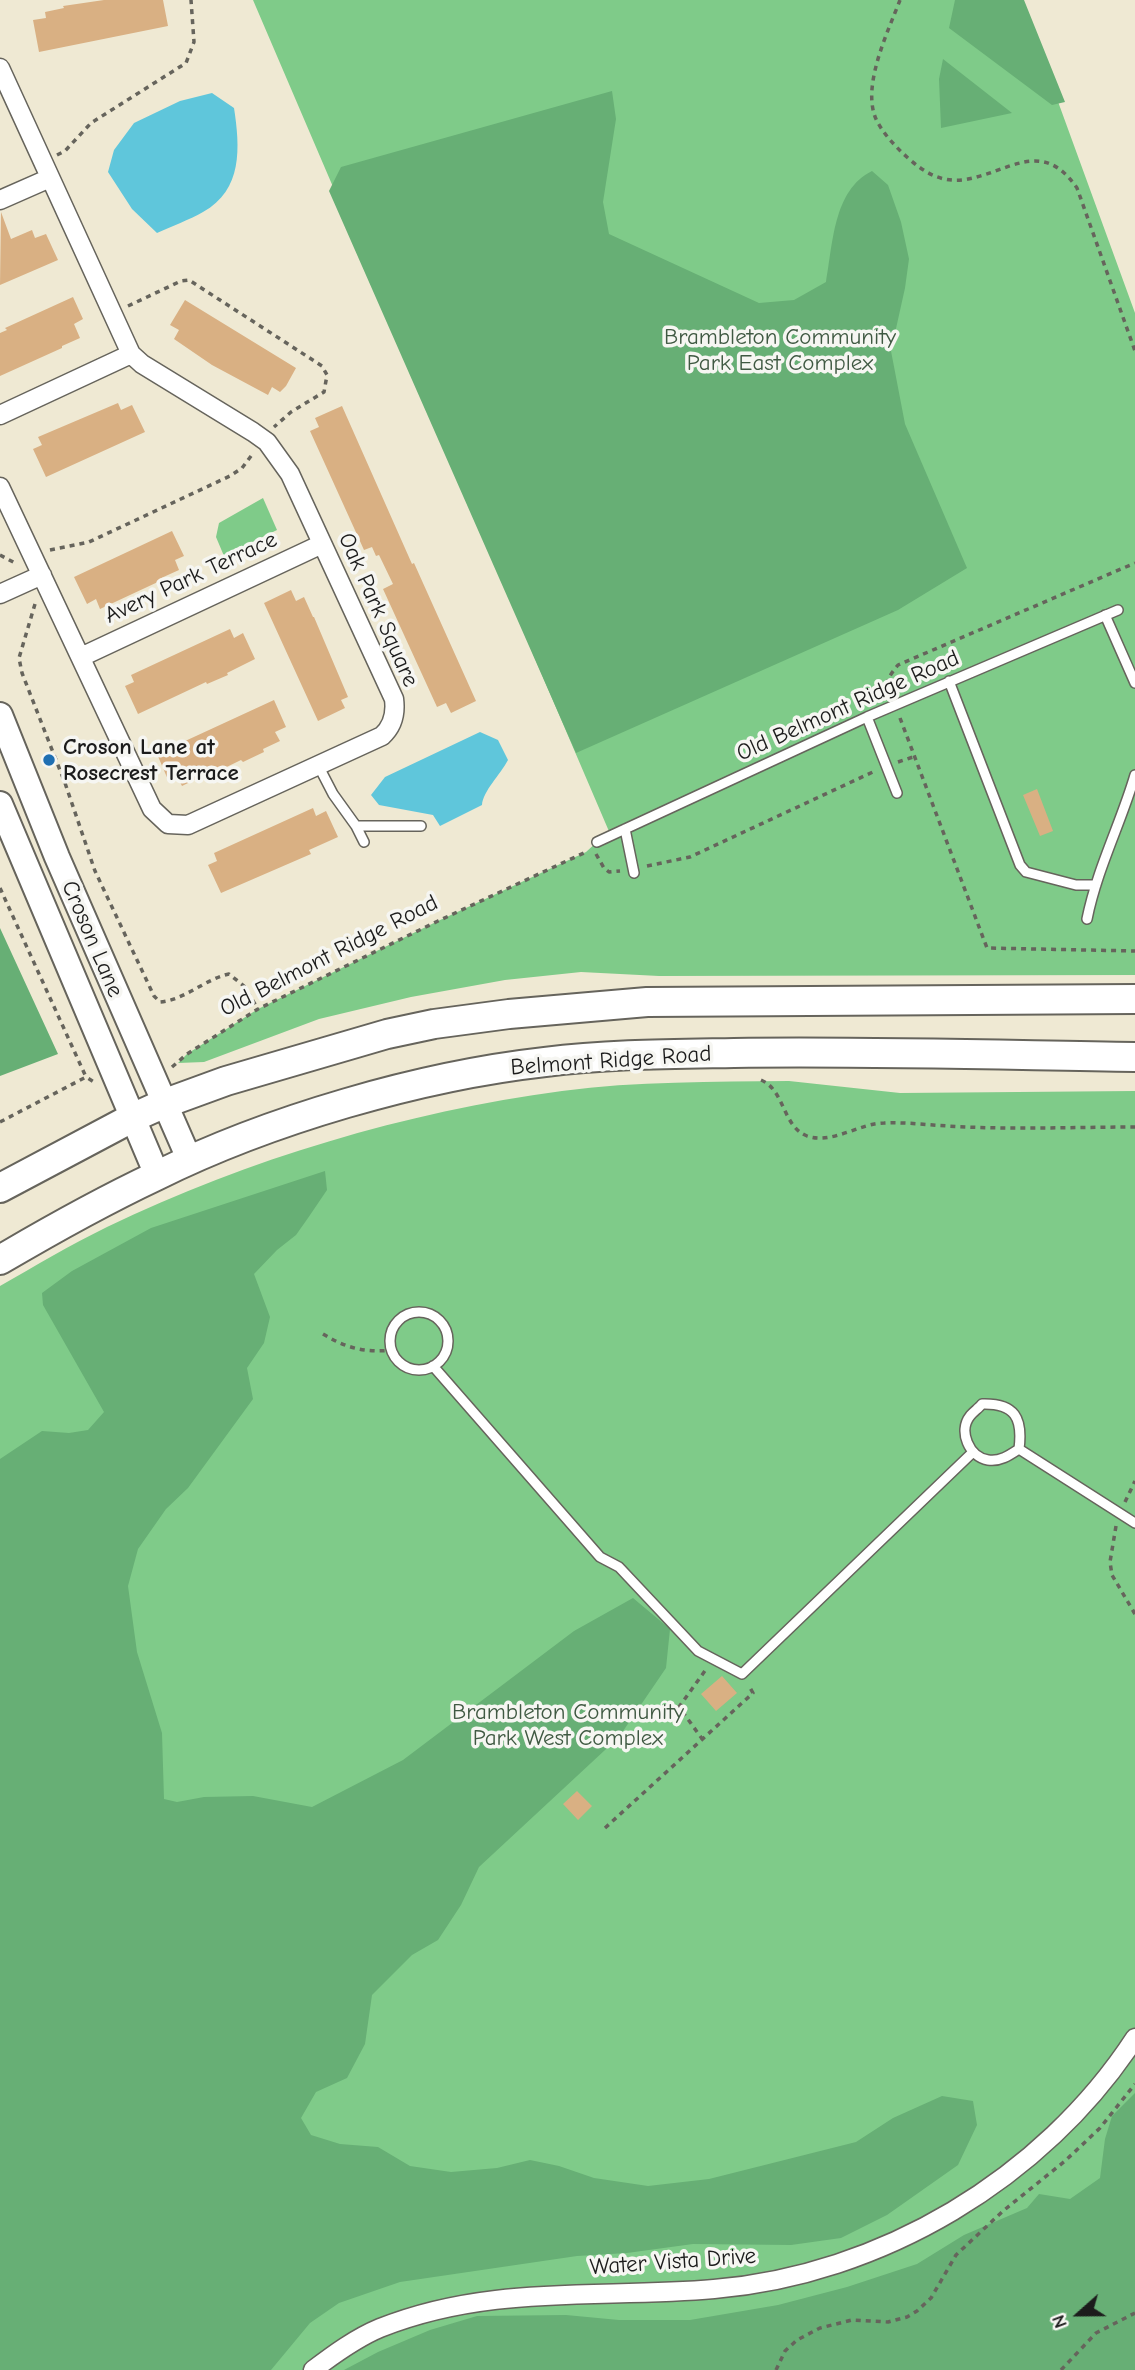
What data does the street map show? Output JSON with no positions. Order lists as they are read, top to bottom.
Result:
{
  "streets": {
    "main road": ["Croson Lane", "Belmont Ridge Road"],
    "street": ["Avery Park Terrace", "Oak Park Square", "Water Vista Drive"],
    "lane": ["Old Belmont Ridge Road"]
  },
  "crossings": [
    ["Avery Park Terrace", "Oak Park Square"],
    ["Old Belmont Ridge Road", "Croson Lane"],
    ["Croson Lane", "Belmont Ridge Road"]
  ],
  "parks": ["Brambleton Community Park East Complex", "Brambleton Community Park West Complex"],
  "places": ["Croson Lane at Rosecrest Terrace"],
  "north": "left"
}
